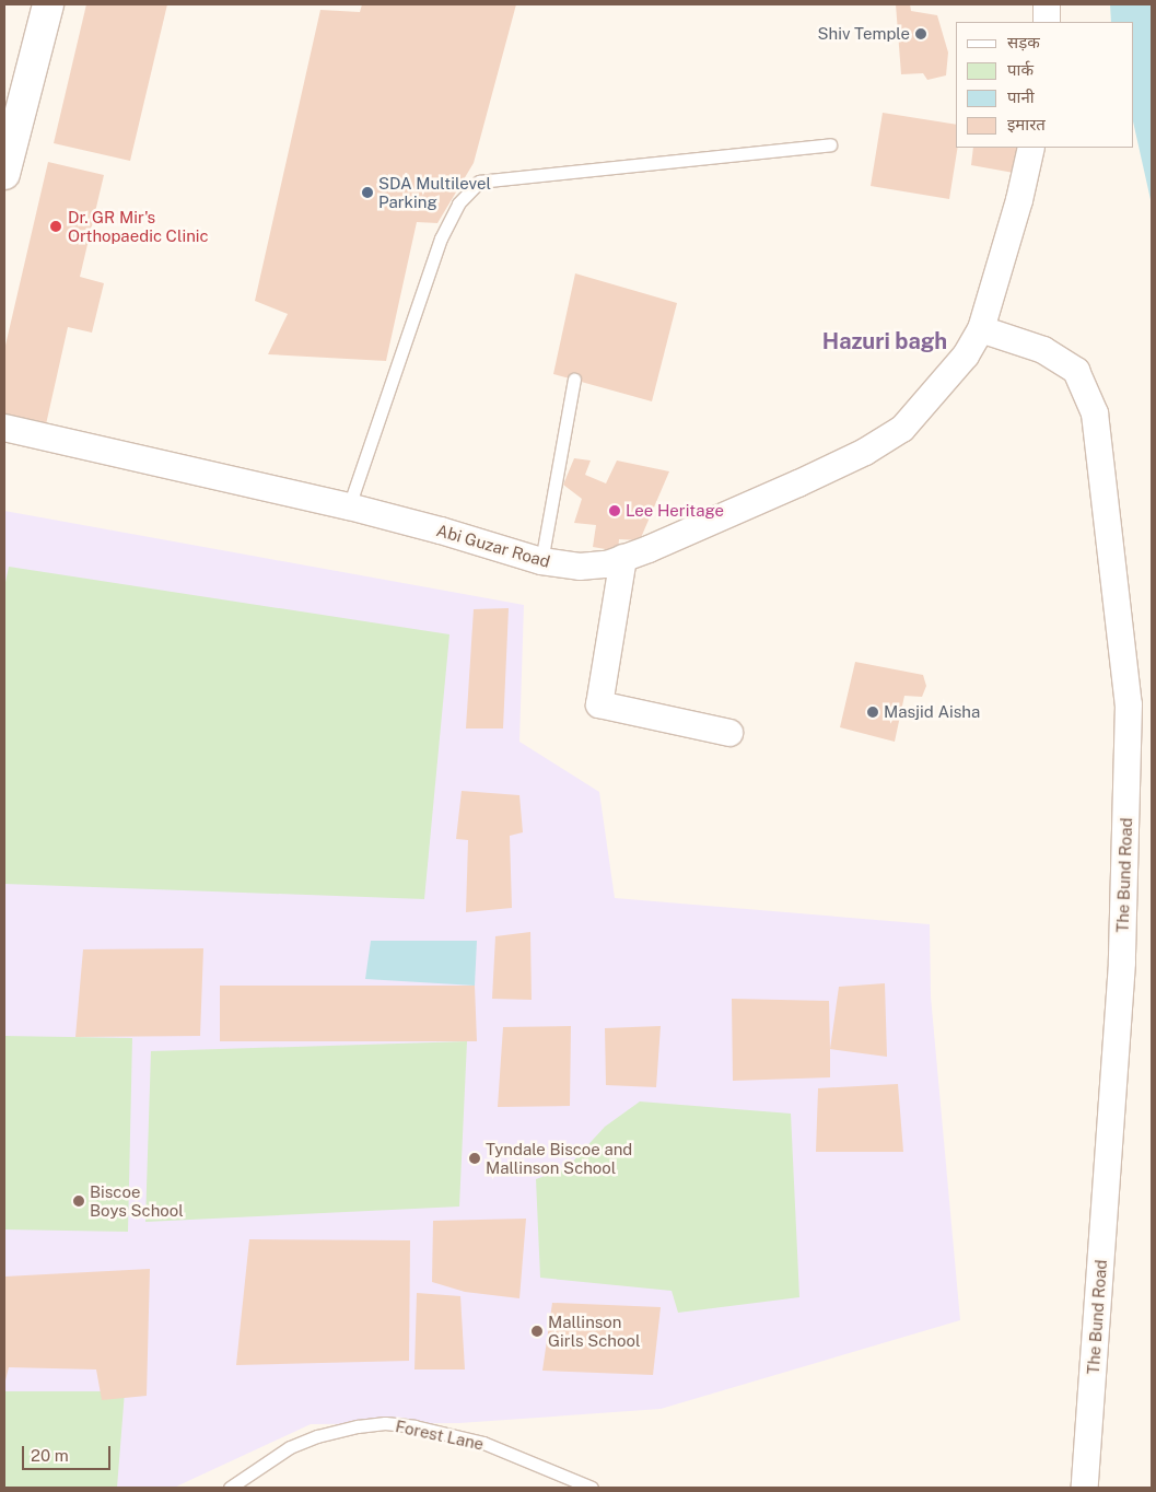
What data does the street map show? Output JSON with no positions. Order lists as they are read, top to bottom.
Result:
{
  "streets": {
    "street": ["Abi Guzar Road", "The Bund Road"],
    "lane": ["Forest Lane"]
  },
  "crossings": [
    ["Abi Guzar Road", "The Bund Road"]
  ],
  "districts": ["Hazuri bagh"],
  "places": [
    "Shiv Temple",
    "SDA Multilevel Parking",
    "Dr. GR Mir's Orthopaedic Clinic",
    "Lee Heritage",
    "Masjid Aisha",
    "Tyndale Biscoe and Mallinson School",
    "Biscoe Boys School",
    "Mallinson Girls School"
  ],
  "legend": [
    "सड़क",
    "पार्क",
    "पानी",
    "इमारत"
  ],
  "scale_bar": "20 m"
}
